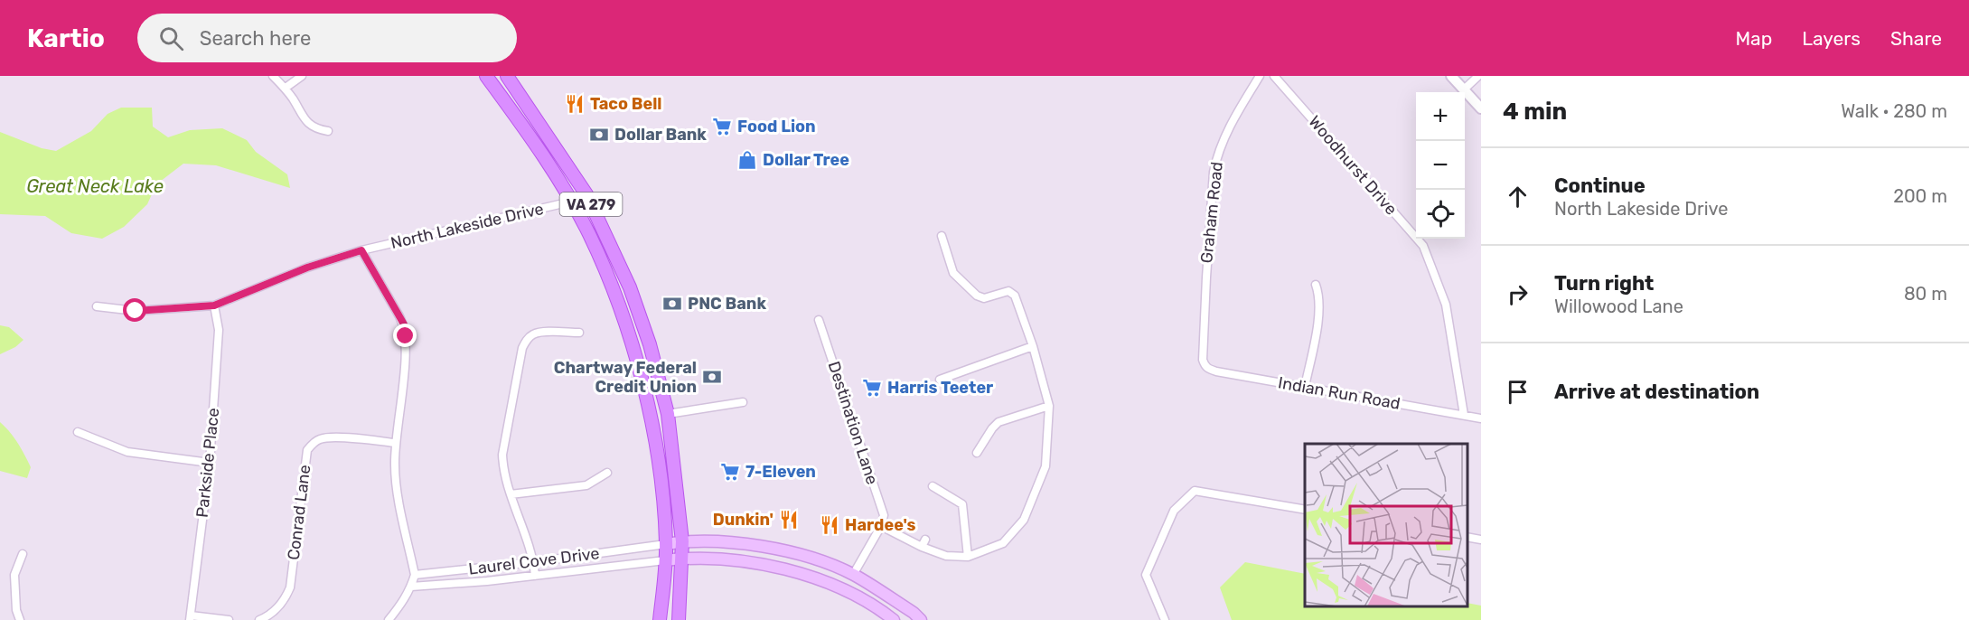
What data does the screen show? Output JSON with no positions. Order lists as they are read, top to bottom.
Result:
{
  "streets": {
    "main road": ["VA 279"],
    "street": [
      "Woodhurst Drive",
      "Graham Road",
      "North Lakeside Drive",
      "Indian Run Road",
      "Destination Lane",
      "Parkside Place",
      "Conrad Lane",
      "Laurel Cove Drive"
    ]
  },
  "crossings": [
    ["Woodhurst Drive", "Indian Run Road"],
    ["VA 279", "North Lakeside Drive"],
    ["VA 279", "Laurel Cove Drive"],
    ["Graham Road", "Indian Run Road"],
    ["North Lakeside Drive", "Parkside Place"]
  ],
  "water": ["Great Neck Lake"],
  "places": {
    "restaurant": ["Taco Bell", "Dunkin'", "Hardee's"],
    "supermarket": ["Food Lion", "Harris Teeter", "7-Eleven"],
    "bank": ["Dollar Bank", "PNC Bank", "Chartway Federal Credit Union"],
    "shop": ["Dollar Tree"]
  },
  "page": {
    "header": "Kartio",
    "search": "Search here",
    "nav": ["Map", "Layers", "Share"],
    "heading": ["4 min", "Walk · 280 m"],
    "map_buttons": ["+", "−"],
    "list": [
      ["Continue", "North Lakeside Drive", "200 m"],
      ["Turn right", "Willowood Lane", "80 m"],
      "Arrive at destination"
    ]
  }
}
